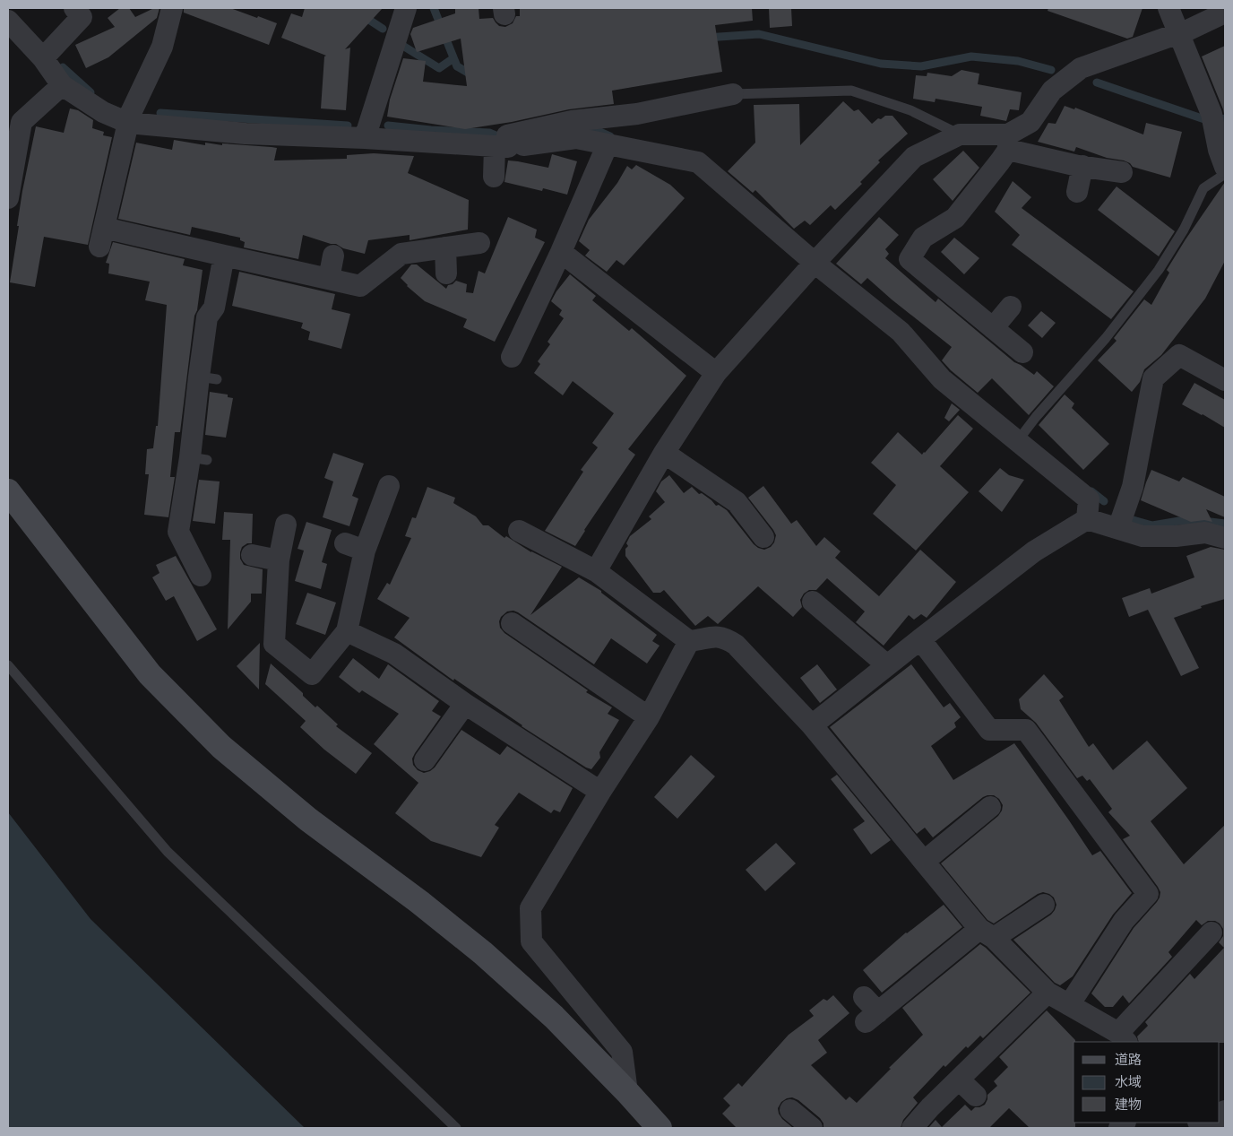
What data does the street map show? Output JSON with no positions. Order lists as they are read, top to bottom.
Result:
{
  "legend": ["道路", "水域", "建物"]
}
